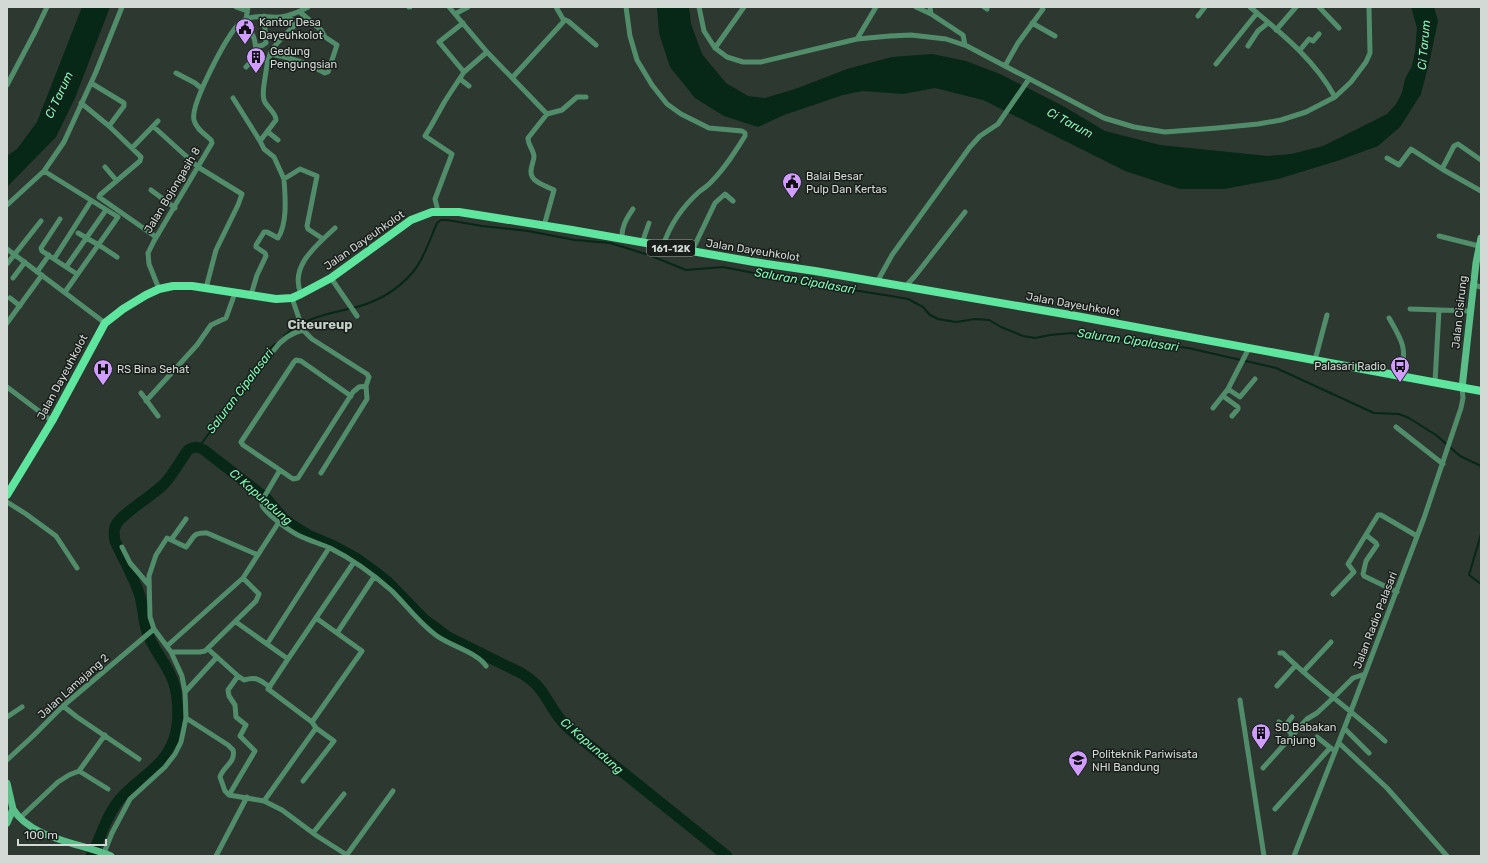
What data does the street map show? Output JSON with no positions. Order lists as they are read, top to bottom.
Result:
{
  "streets": {
    "main road": ["Jalan Dayeuhkolot", "161-12K", "Jalan Cisirung"],
    "street": ["Jalan Bojongasih 8", "Jalan Radio Palasari", "Jalan Lamajang 2"]
  },
  "crossings": [
    ["Jalan Bojongasih 8", "Jalan Dayeuhkolot"],
    ["Jalan Dayeuhkolot", "Jalan Cisirung"],
    ["Jalan Dayeuhkolot", "Jalan Radio Palasari"],
    ["Jalan Cisirung", "Jalan Radio Palasari"]
  ],
  "districts": ["Citeureup"],
  "water": ["Ci Tarum", "Saluran Cipalasari", "Ci Kapundung"],
  "places": {
    "public building": ["Kantor Desa Dayeuhkolot", "Balai Besar Pulp Dan Kertas"],
    "building": ["Gedung Pengungsian", "SD Babakan Tanjung"],
    "bus stop": ["Palasari Radio"],
    "hospital": ["RS Bina Sehat"],
    "school or university": ["Politeknik Pariwisata NHI Bandung"]
  },
  "scale_bar": "100 m"
}
